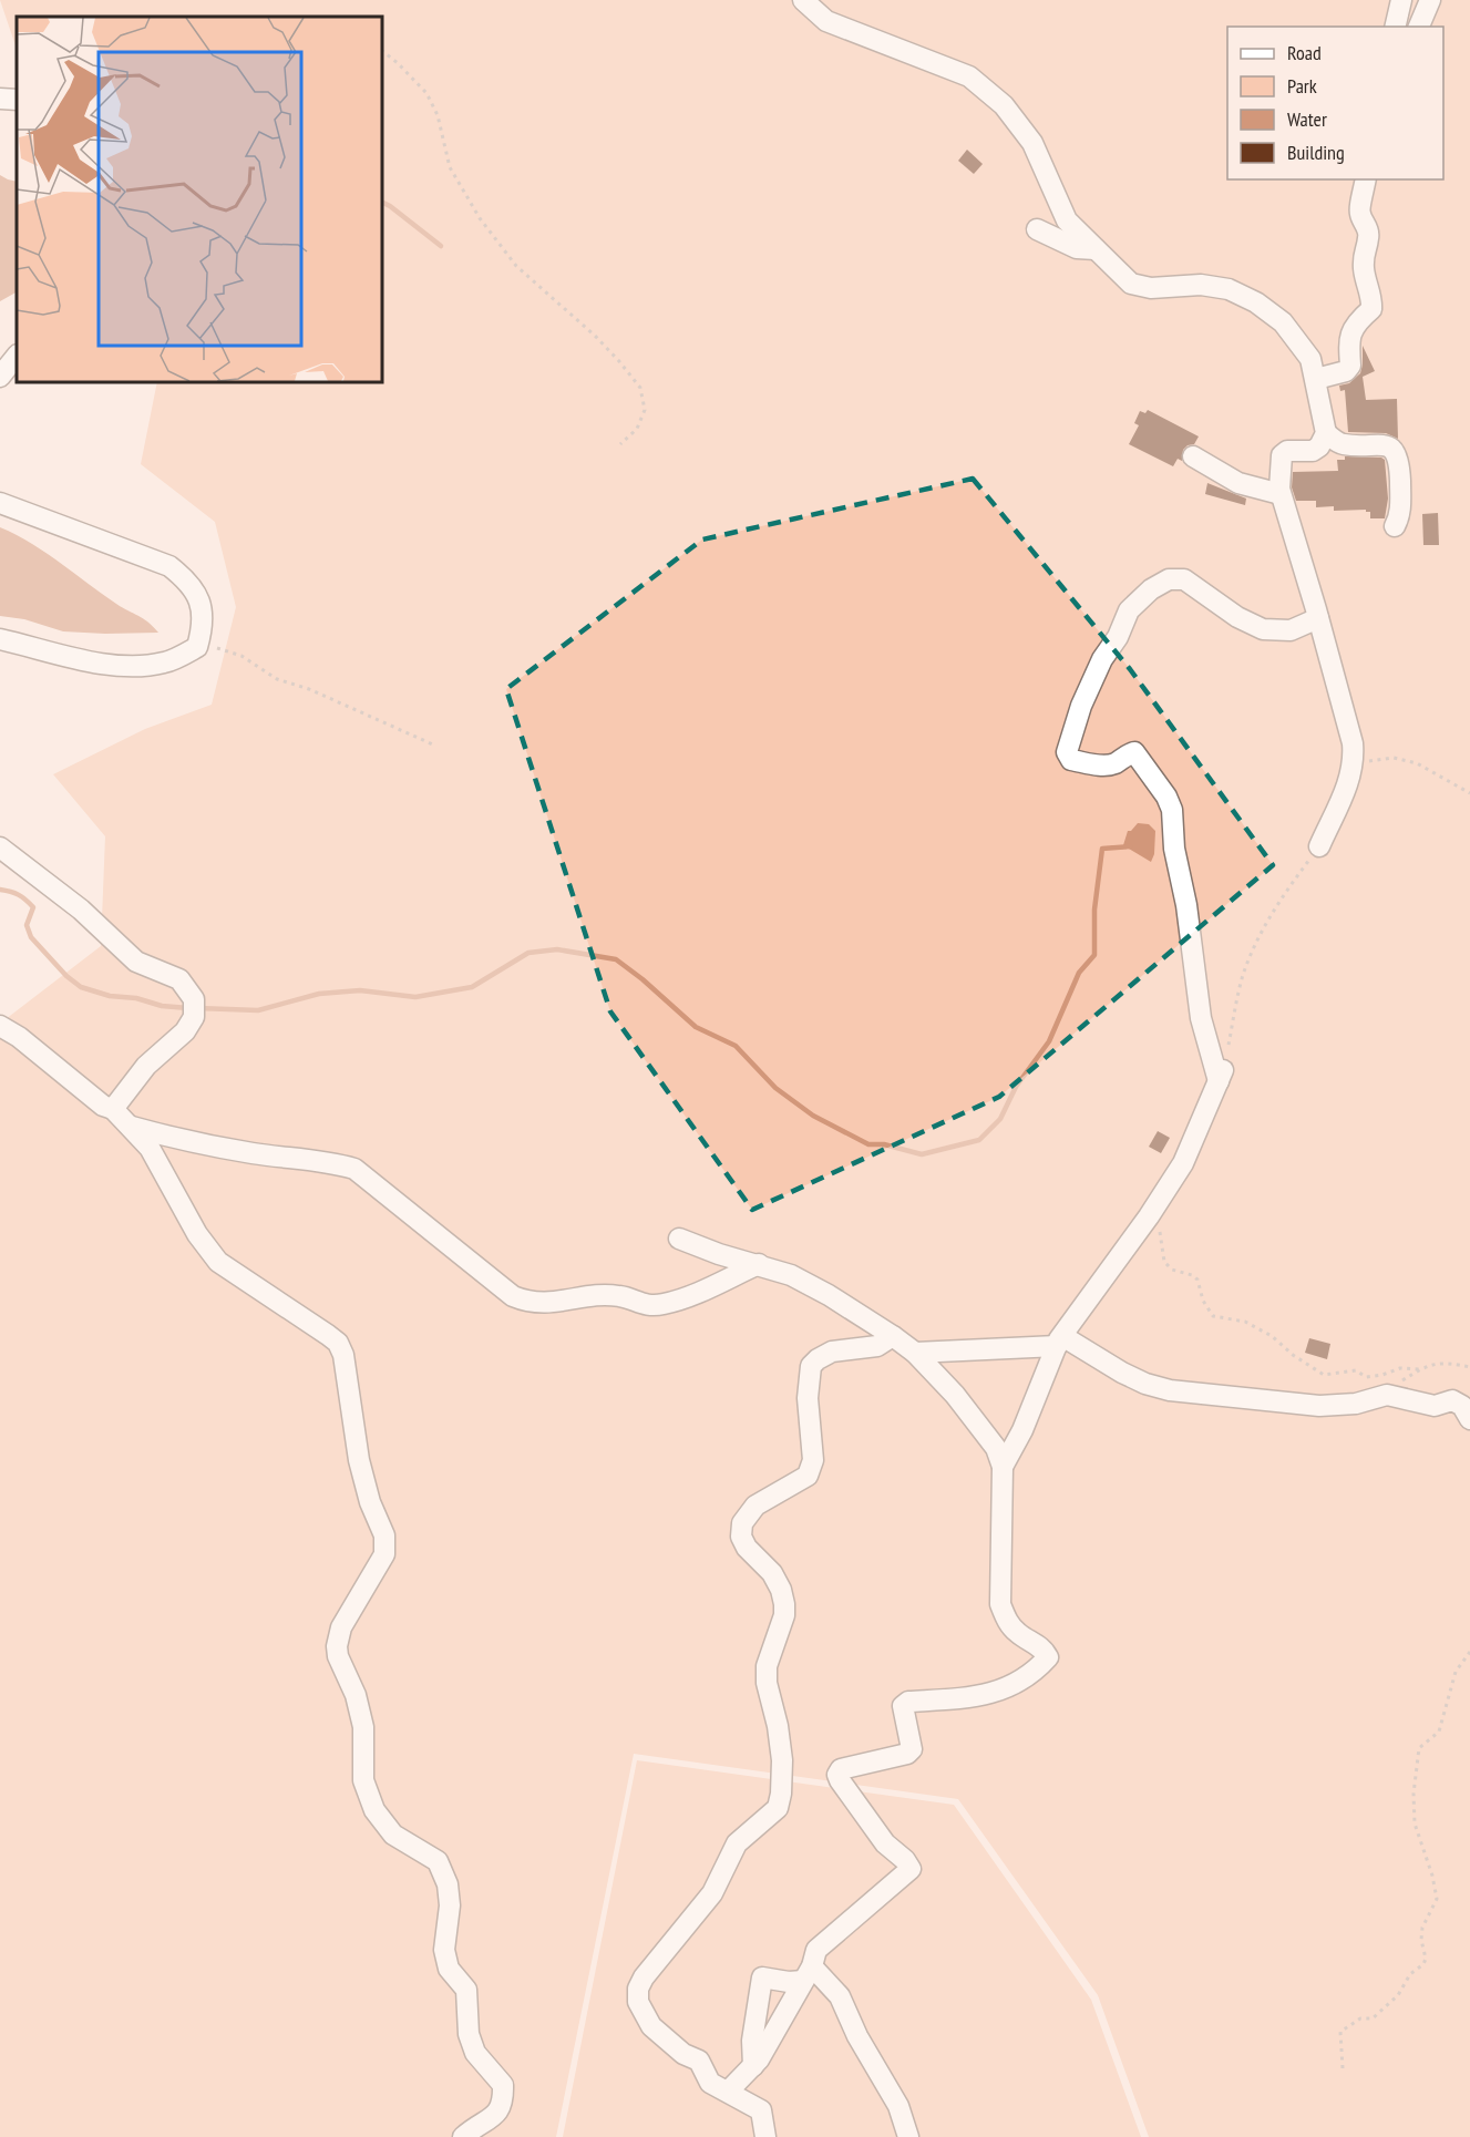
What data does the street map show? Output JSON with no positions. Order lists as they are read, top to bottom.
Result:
{
  "legend": [
    "Road",
    "Park",
    "Water",
    "Building"
  ]
}
